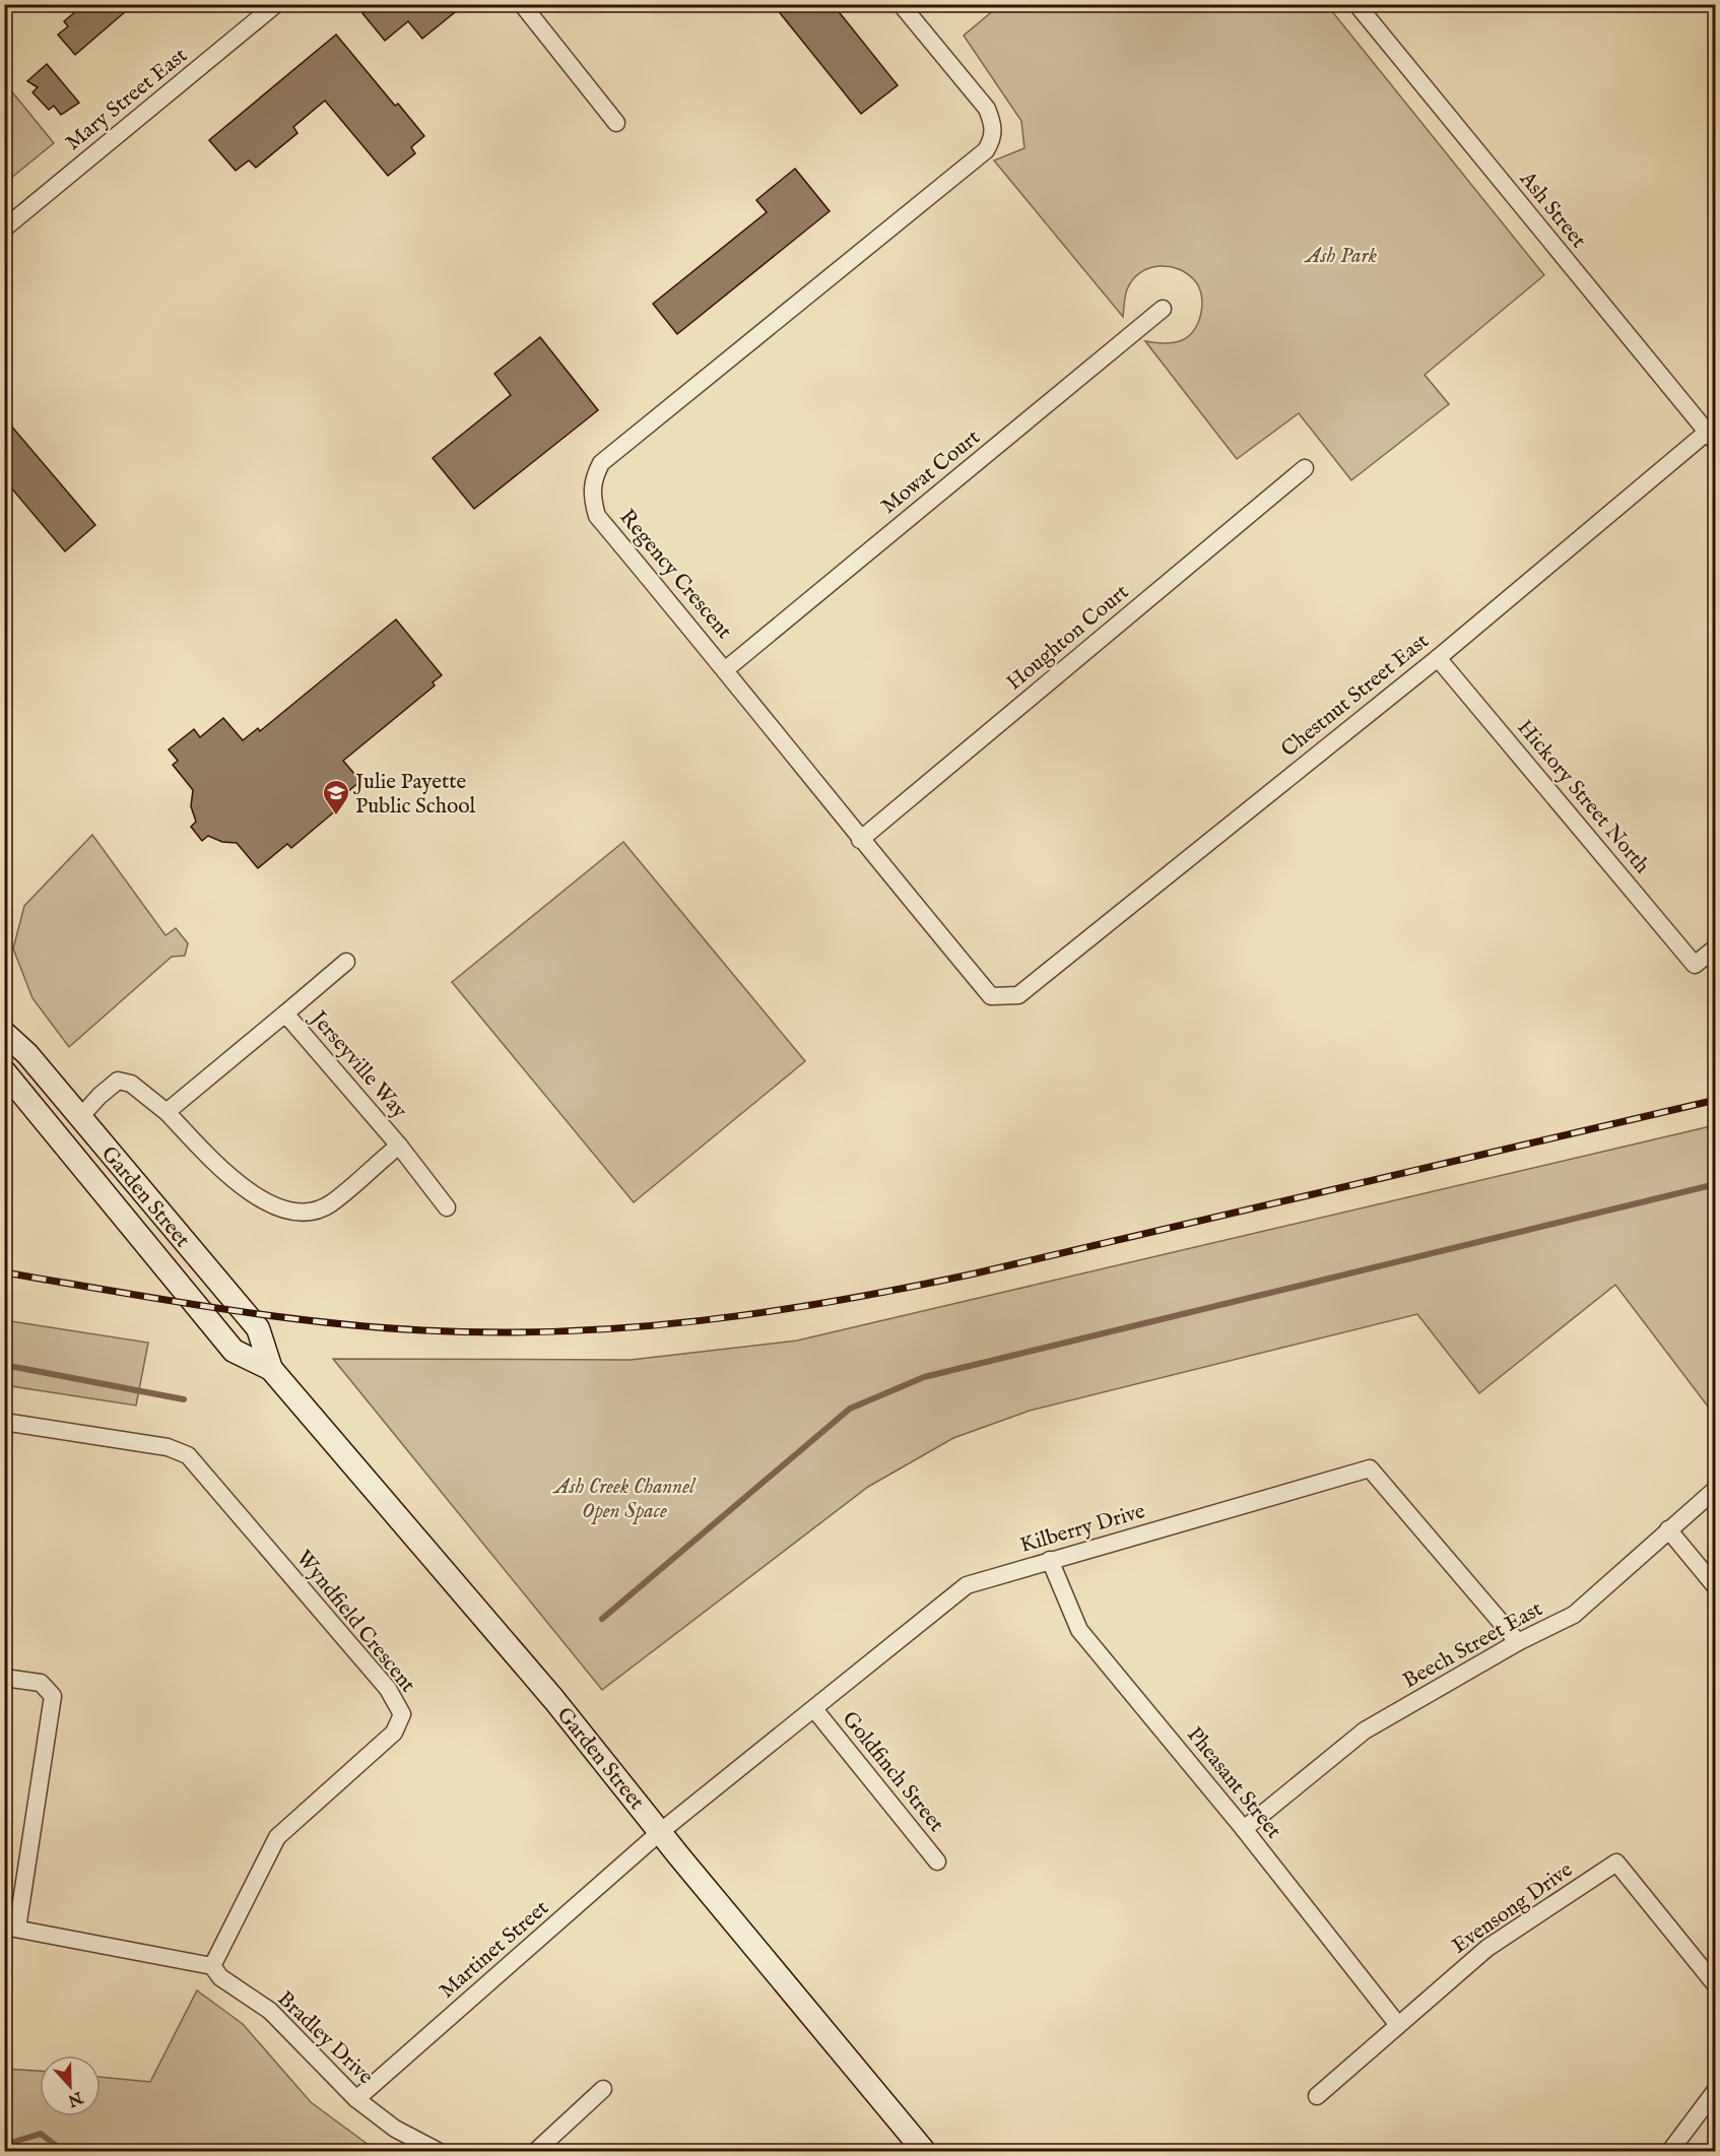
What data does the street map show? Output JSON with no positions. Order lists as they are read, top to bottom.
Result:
{
  "streets": {
    "street": [
      "Mary Street East",
      "Ash Street",
      "Mowat Court",
      "Regency Crescent",
      "Houghton Court",
      "Chestnut Street East",
      "Hickory Street North",
      "Jerseyville Way",
      "Garden Street",
      "Kilberry Drive",
      "Wyndfield Crescent",
      "Beech Street East",
      "Goldfinch Street",
      "Pheasant Street",
      "Evensong Drive",
      "Martinet Street",
      "Bradley Drive"
    ]
  },
  "crossings": [
    ["Ash Street", "Chestnut Street East"],
    ["Mowat Court", "Regency Crescent"],
    ["Regency Crescent", "Houghton Court"],
    ["Regency Crescent", "Chestnut Street East"],
    ["Chestnut Street East", "Hickory Street North"],
    ["Jerseyville Way", "Garden Street"],
    ["Garden Street", "Kilberry Drive"],
    ["Garden Street", "Martinet Street"],
    ["Kilberry Drive", "Beech Street East"],
    ["Kilberry Drive", "Goldfinch Street"],
    ["Kilberry Drive", "Pheasant Street"],
    ["Kilberry Drive", "Martinet Street"],
    ["Wyndfield Crescent", "Bradley Drive"],
    ["Beech Street East", "Pheasant Street"],
    ["Pheasant Street", "Evensong Drive"],
    ["Martinet Street", "Bradley Drive"]
  ],
  "parks": ["Ash Park", "Ash Creek Channel Open Space"],
  "places": {
    "school or university": ["Julie Payette Public School"]
  },
  "north": "bottom"
}
